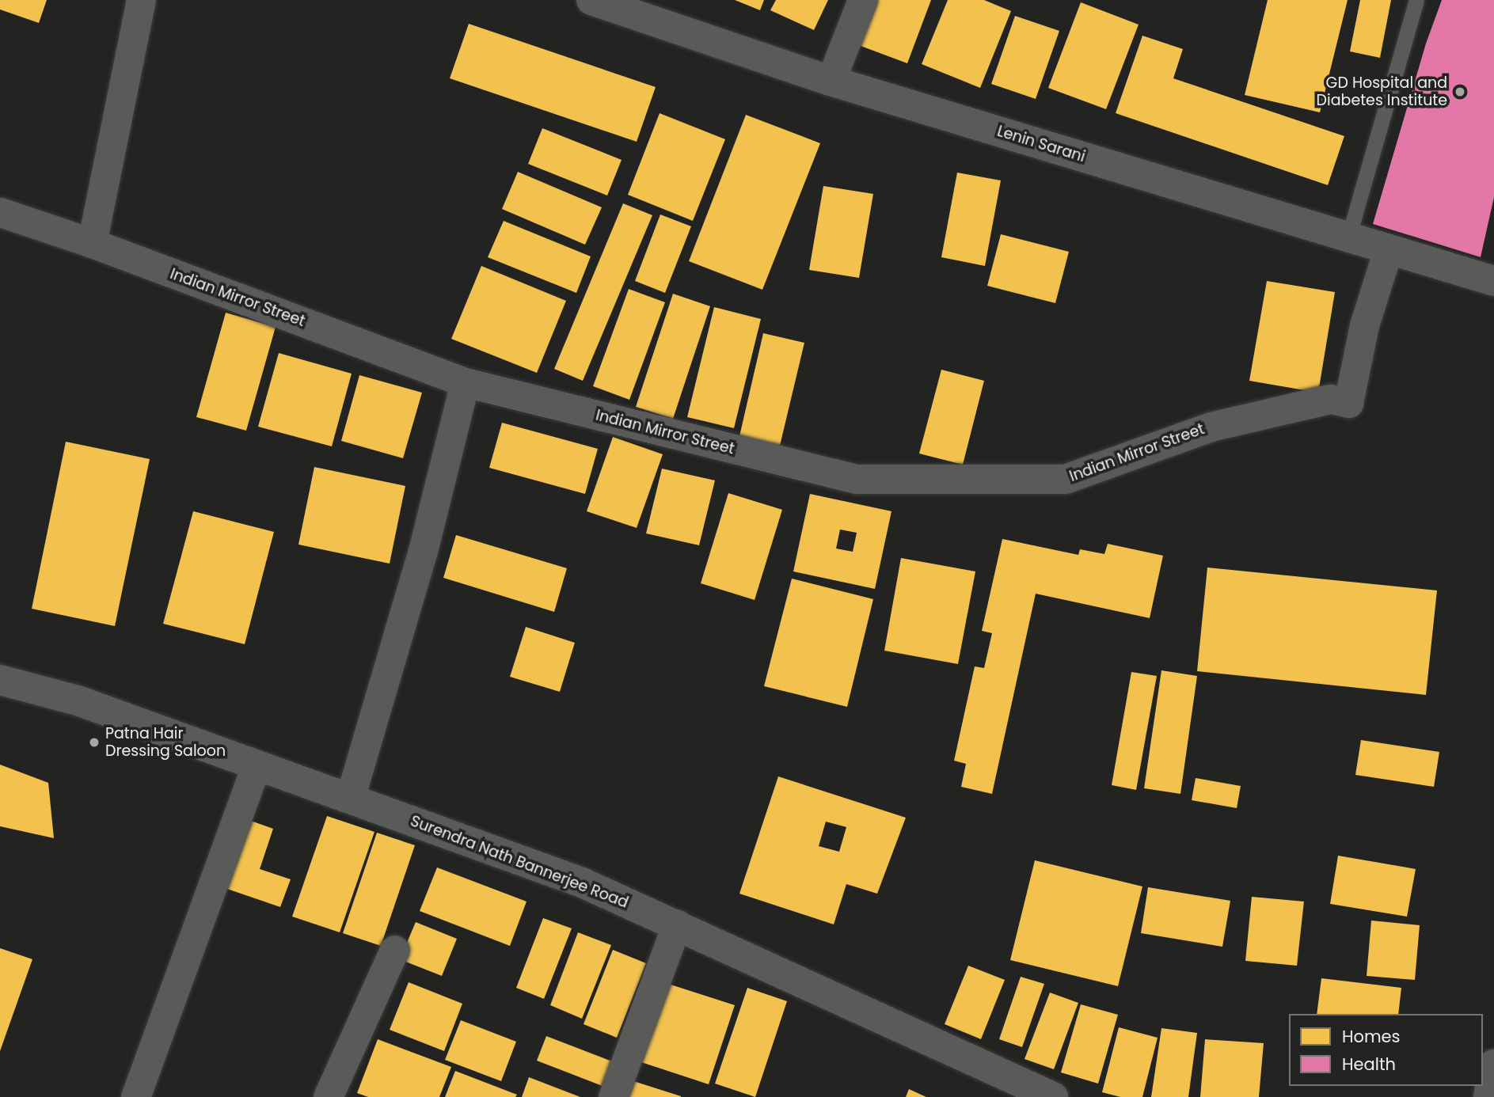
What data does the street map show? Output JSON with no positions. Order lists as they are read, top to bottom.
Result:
{
  "streets": {
    "main road": ["Lenin Sarani", "Surendra Nath Bannerjee Road"],
    "street": ["Indian Mirror Street"]
  },
  "crossings": [
    ["Lenin Sarani", "Indian Mirror Street"]
  ],
  "places": ["GD Hospital and Diabetes Institute", "Patna Hair Dressing Saloon"],
  "legend": ["Homes", "Health"]
}
